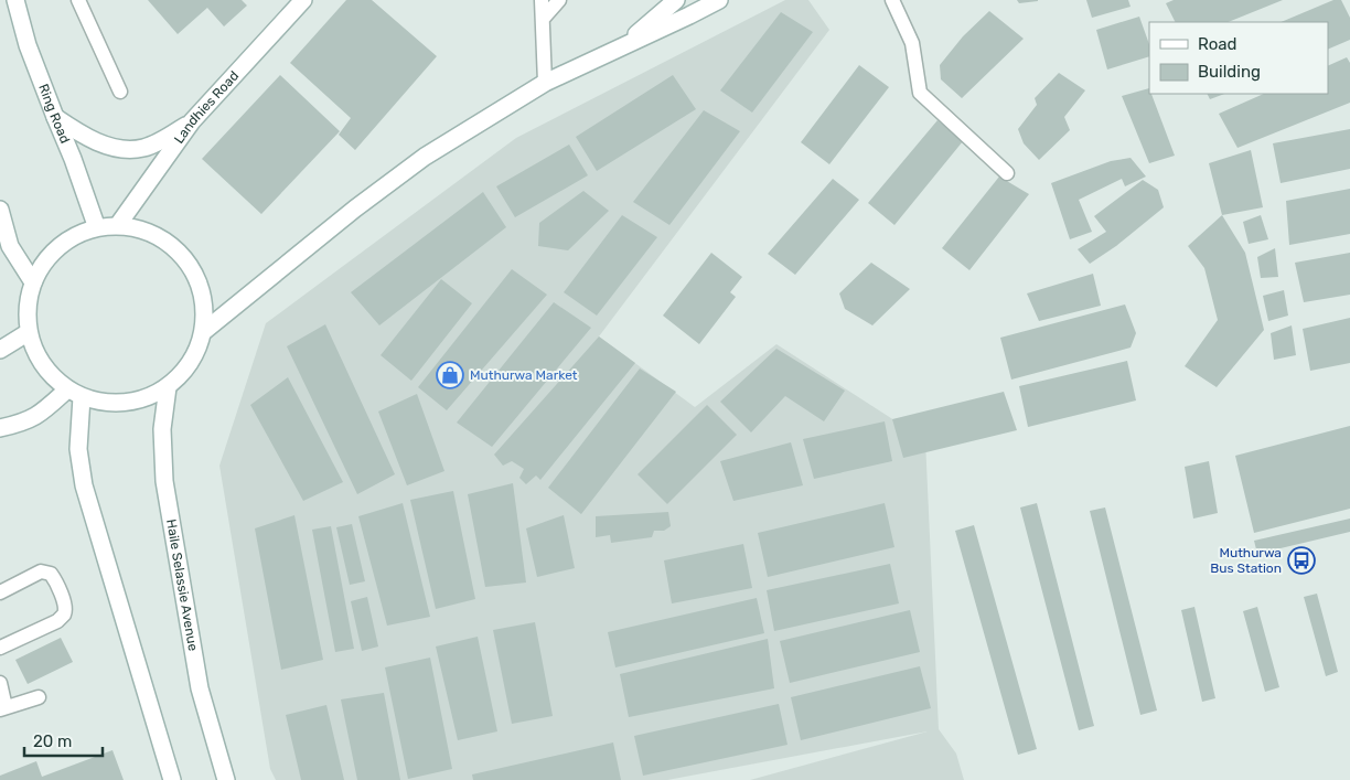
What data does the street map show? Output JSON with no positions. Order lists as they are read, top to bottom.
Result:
{
  "streets": {
    "main road": ["Landhies Road", "Ring Road", "Haile Selassie Avenue"]
  },
  "crossings": [
    ["Landhies Road", "Ring Road"],
    ["Landhies Road", "Haile Selassie Avenue"],
    ["Ring Road", "Haile Selassie Avenue"]
  ],
  "places": {
    "shop": ["Muthurwa Market"],
    "bus stop": ["Muthurwa Bus Station"]
  },
  "legend": ["Road", "Building"],
  "scale_bar": "20 m"
}
